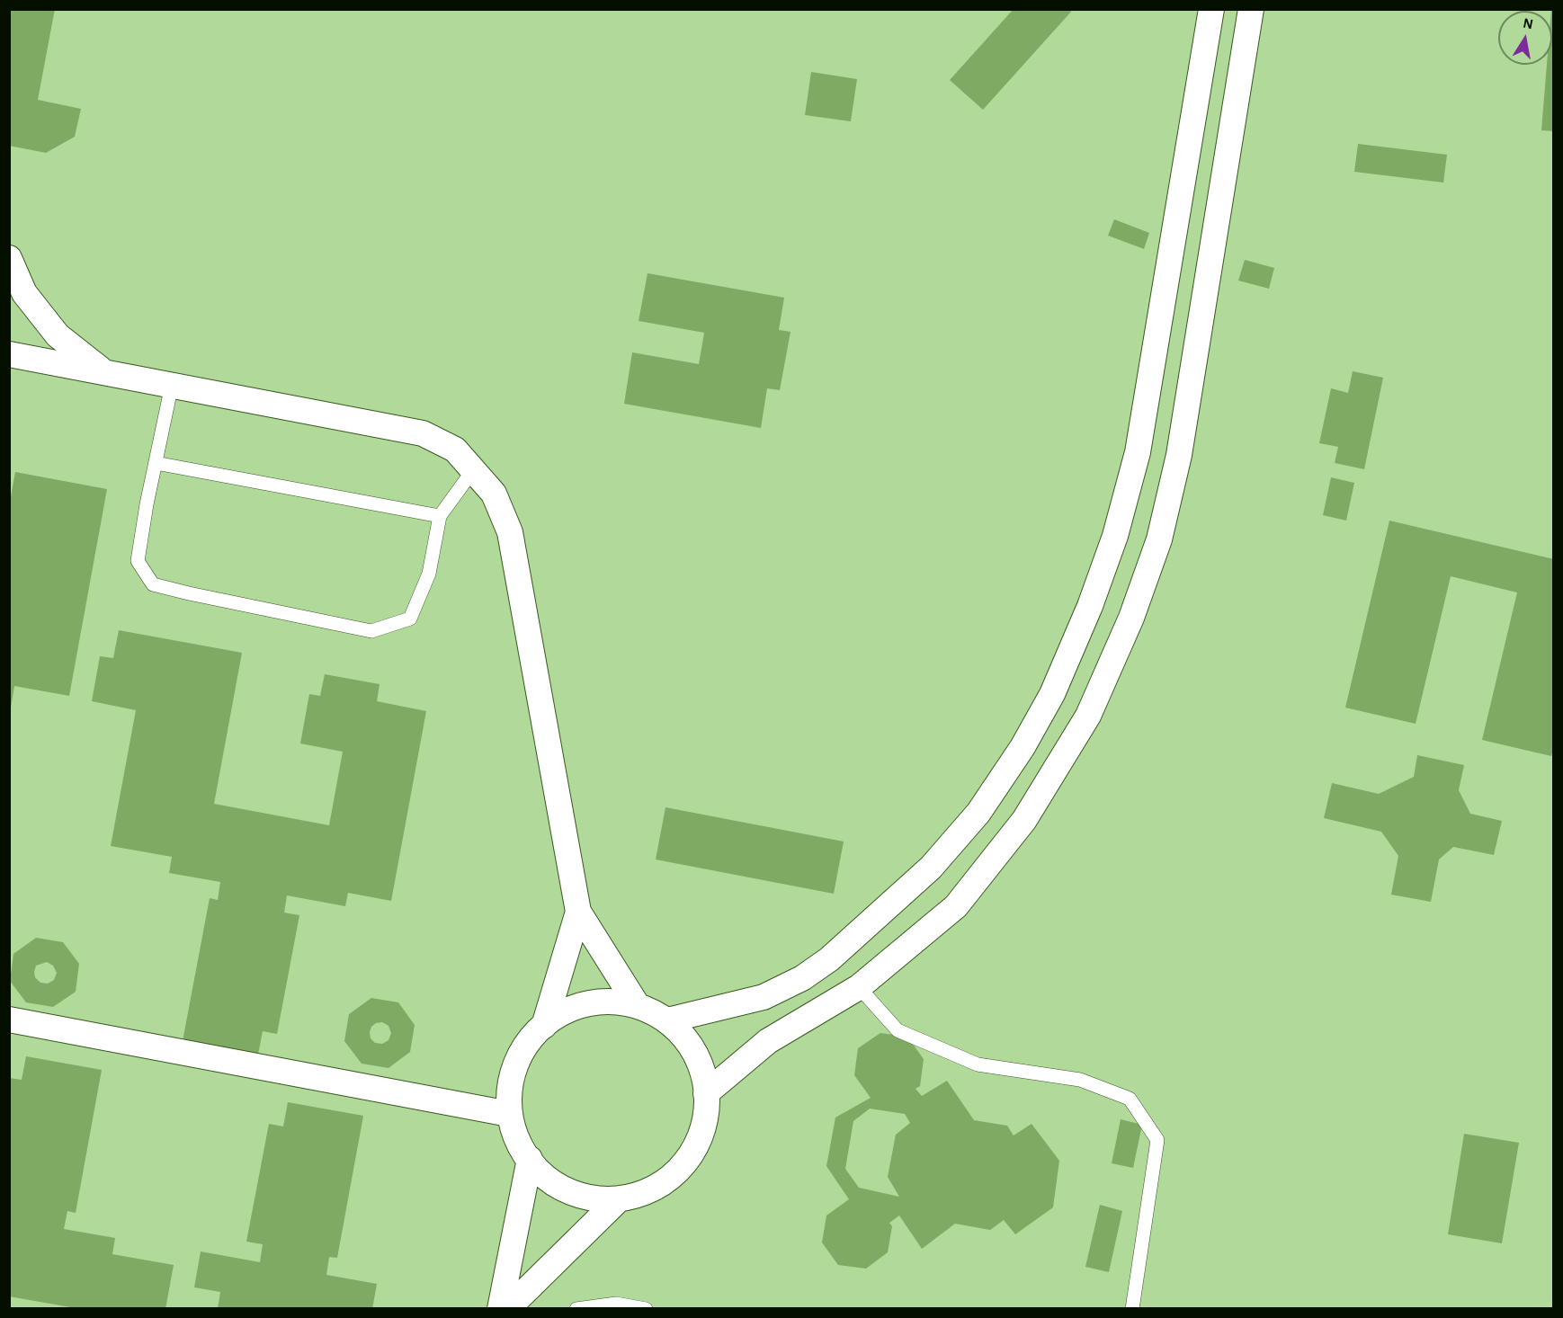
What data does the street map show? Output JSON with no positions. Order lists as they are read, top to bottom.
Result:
{
  "north": "top"
}
